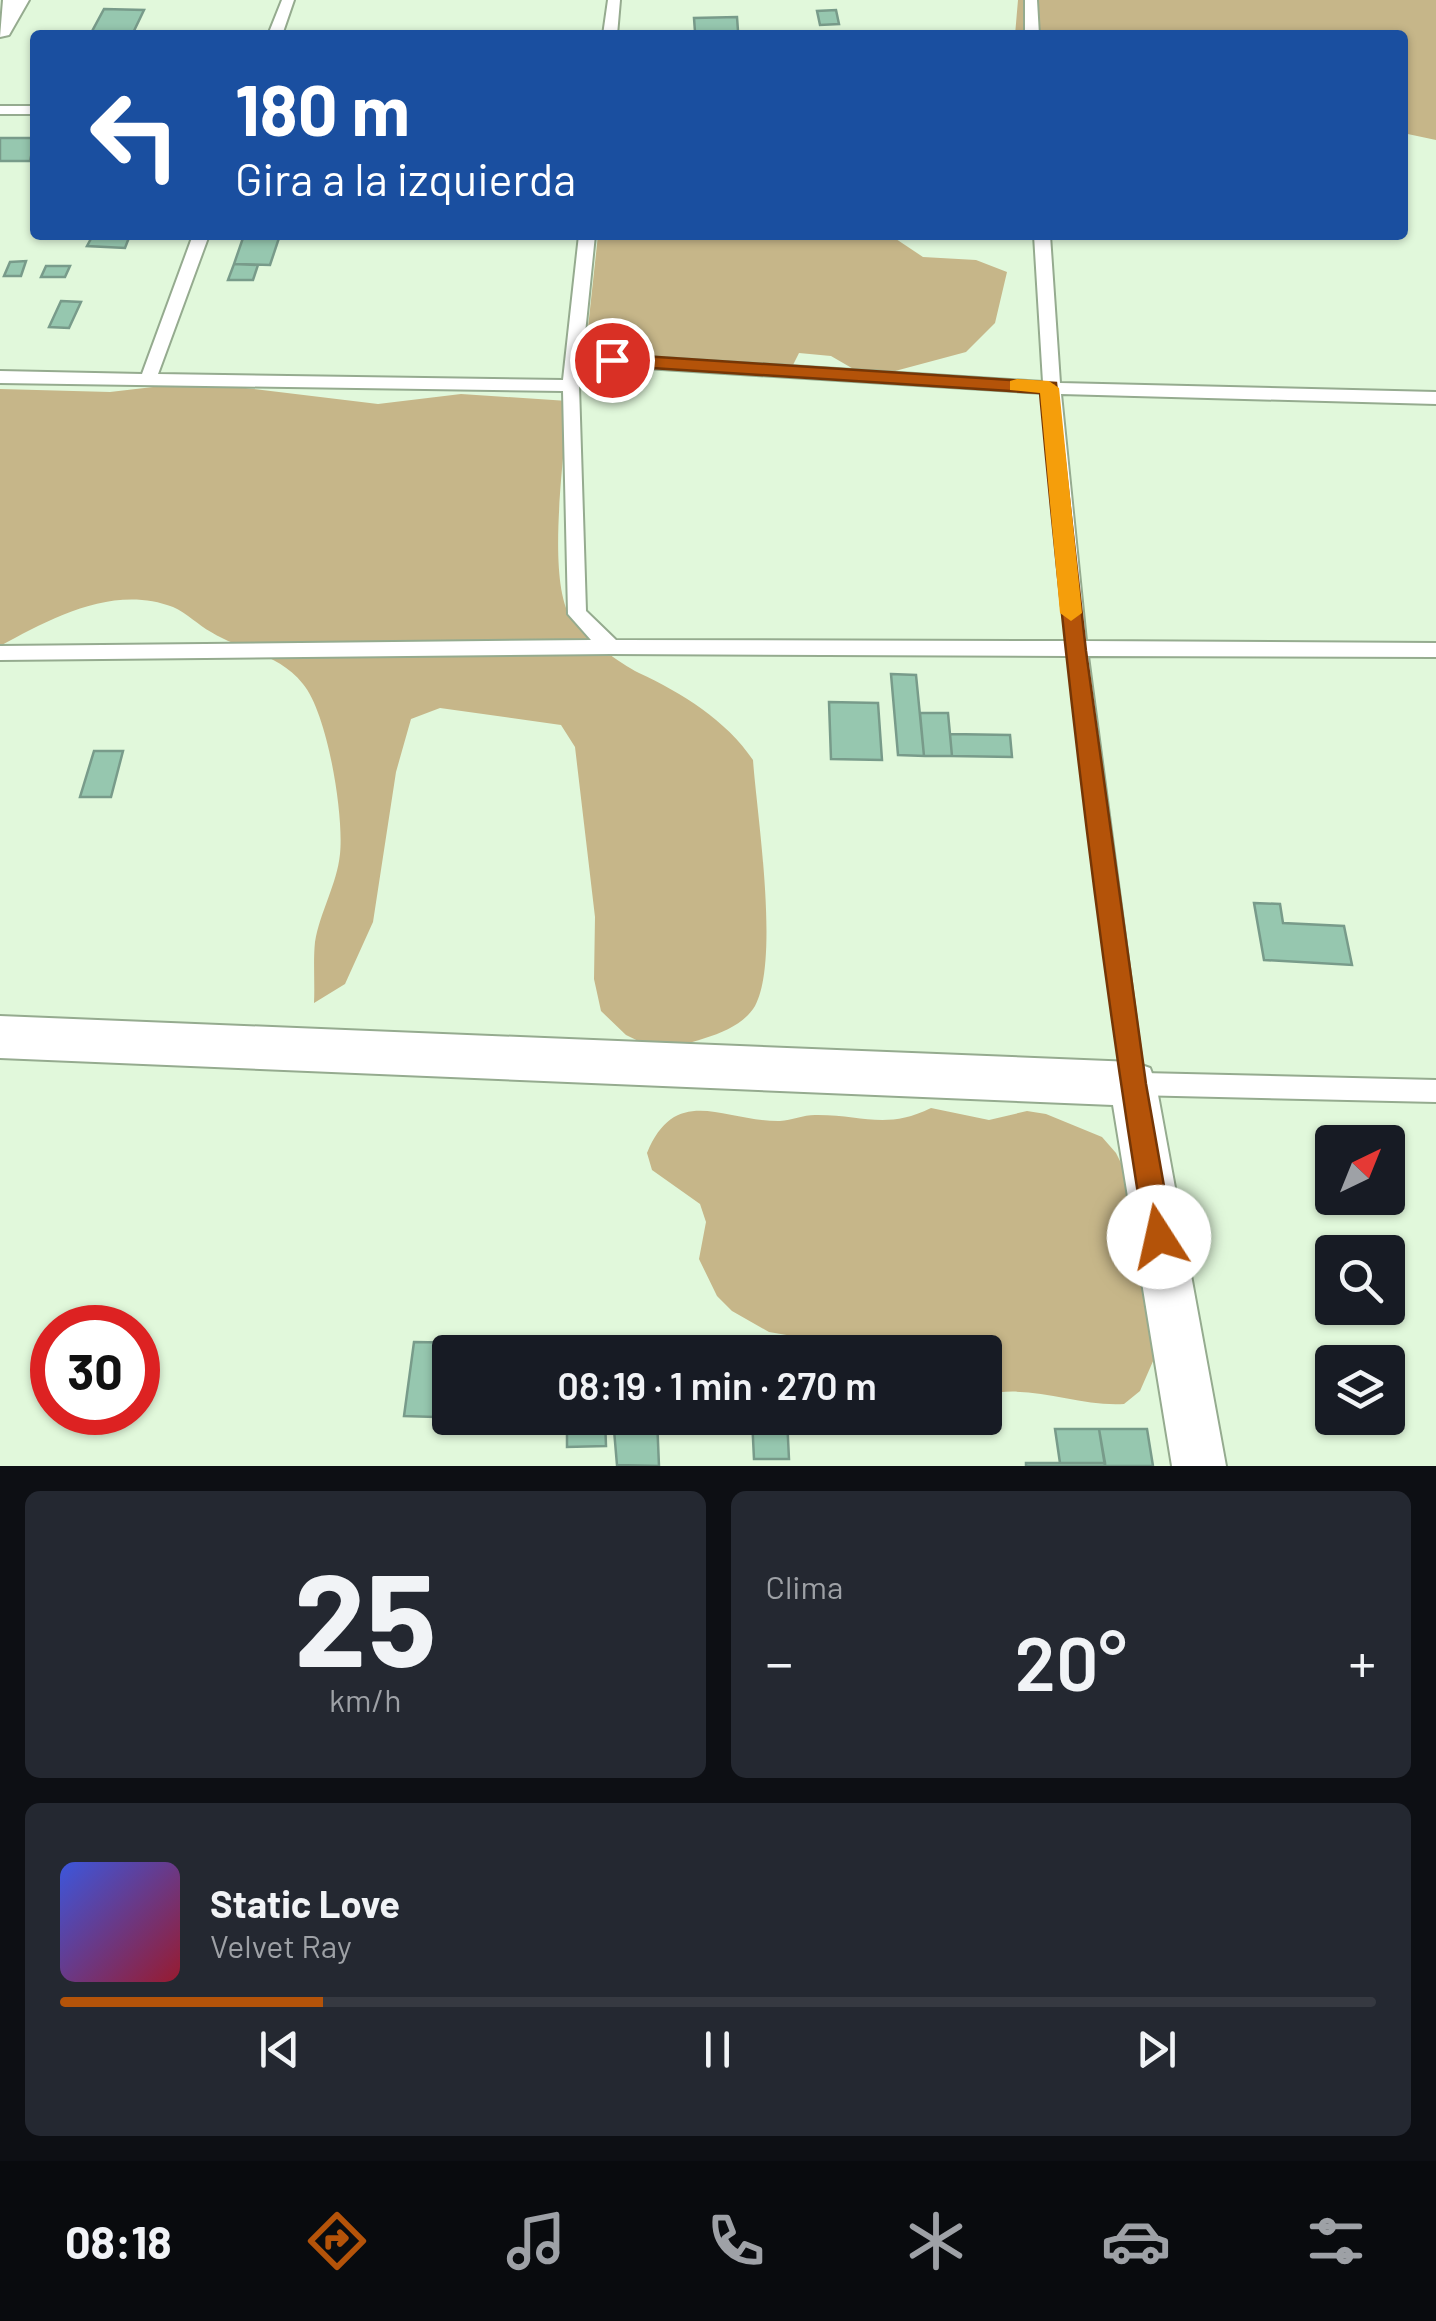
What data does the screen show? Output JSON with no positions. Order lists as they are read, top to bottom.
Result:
{
  "north": "top right",
  "page": {
    "turn": ["180 m", "Gira a la izquierda"],
    "limit": "30",
    "trip": "08:19 · 1 min · 270 m",
    "tile": [
      ["25", "km/h"],
      "Clima"
    ],
    "heat": ["−", "20°", "+"],
    "song": ["Static Love", "Velvet Ray"],
    "tabs": "08:18"
  }
}
